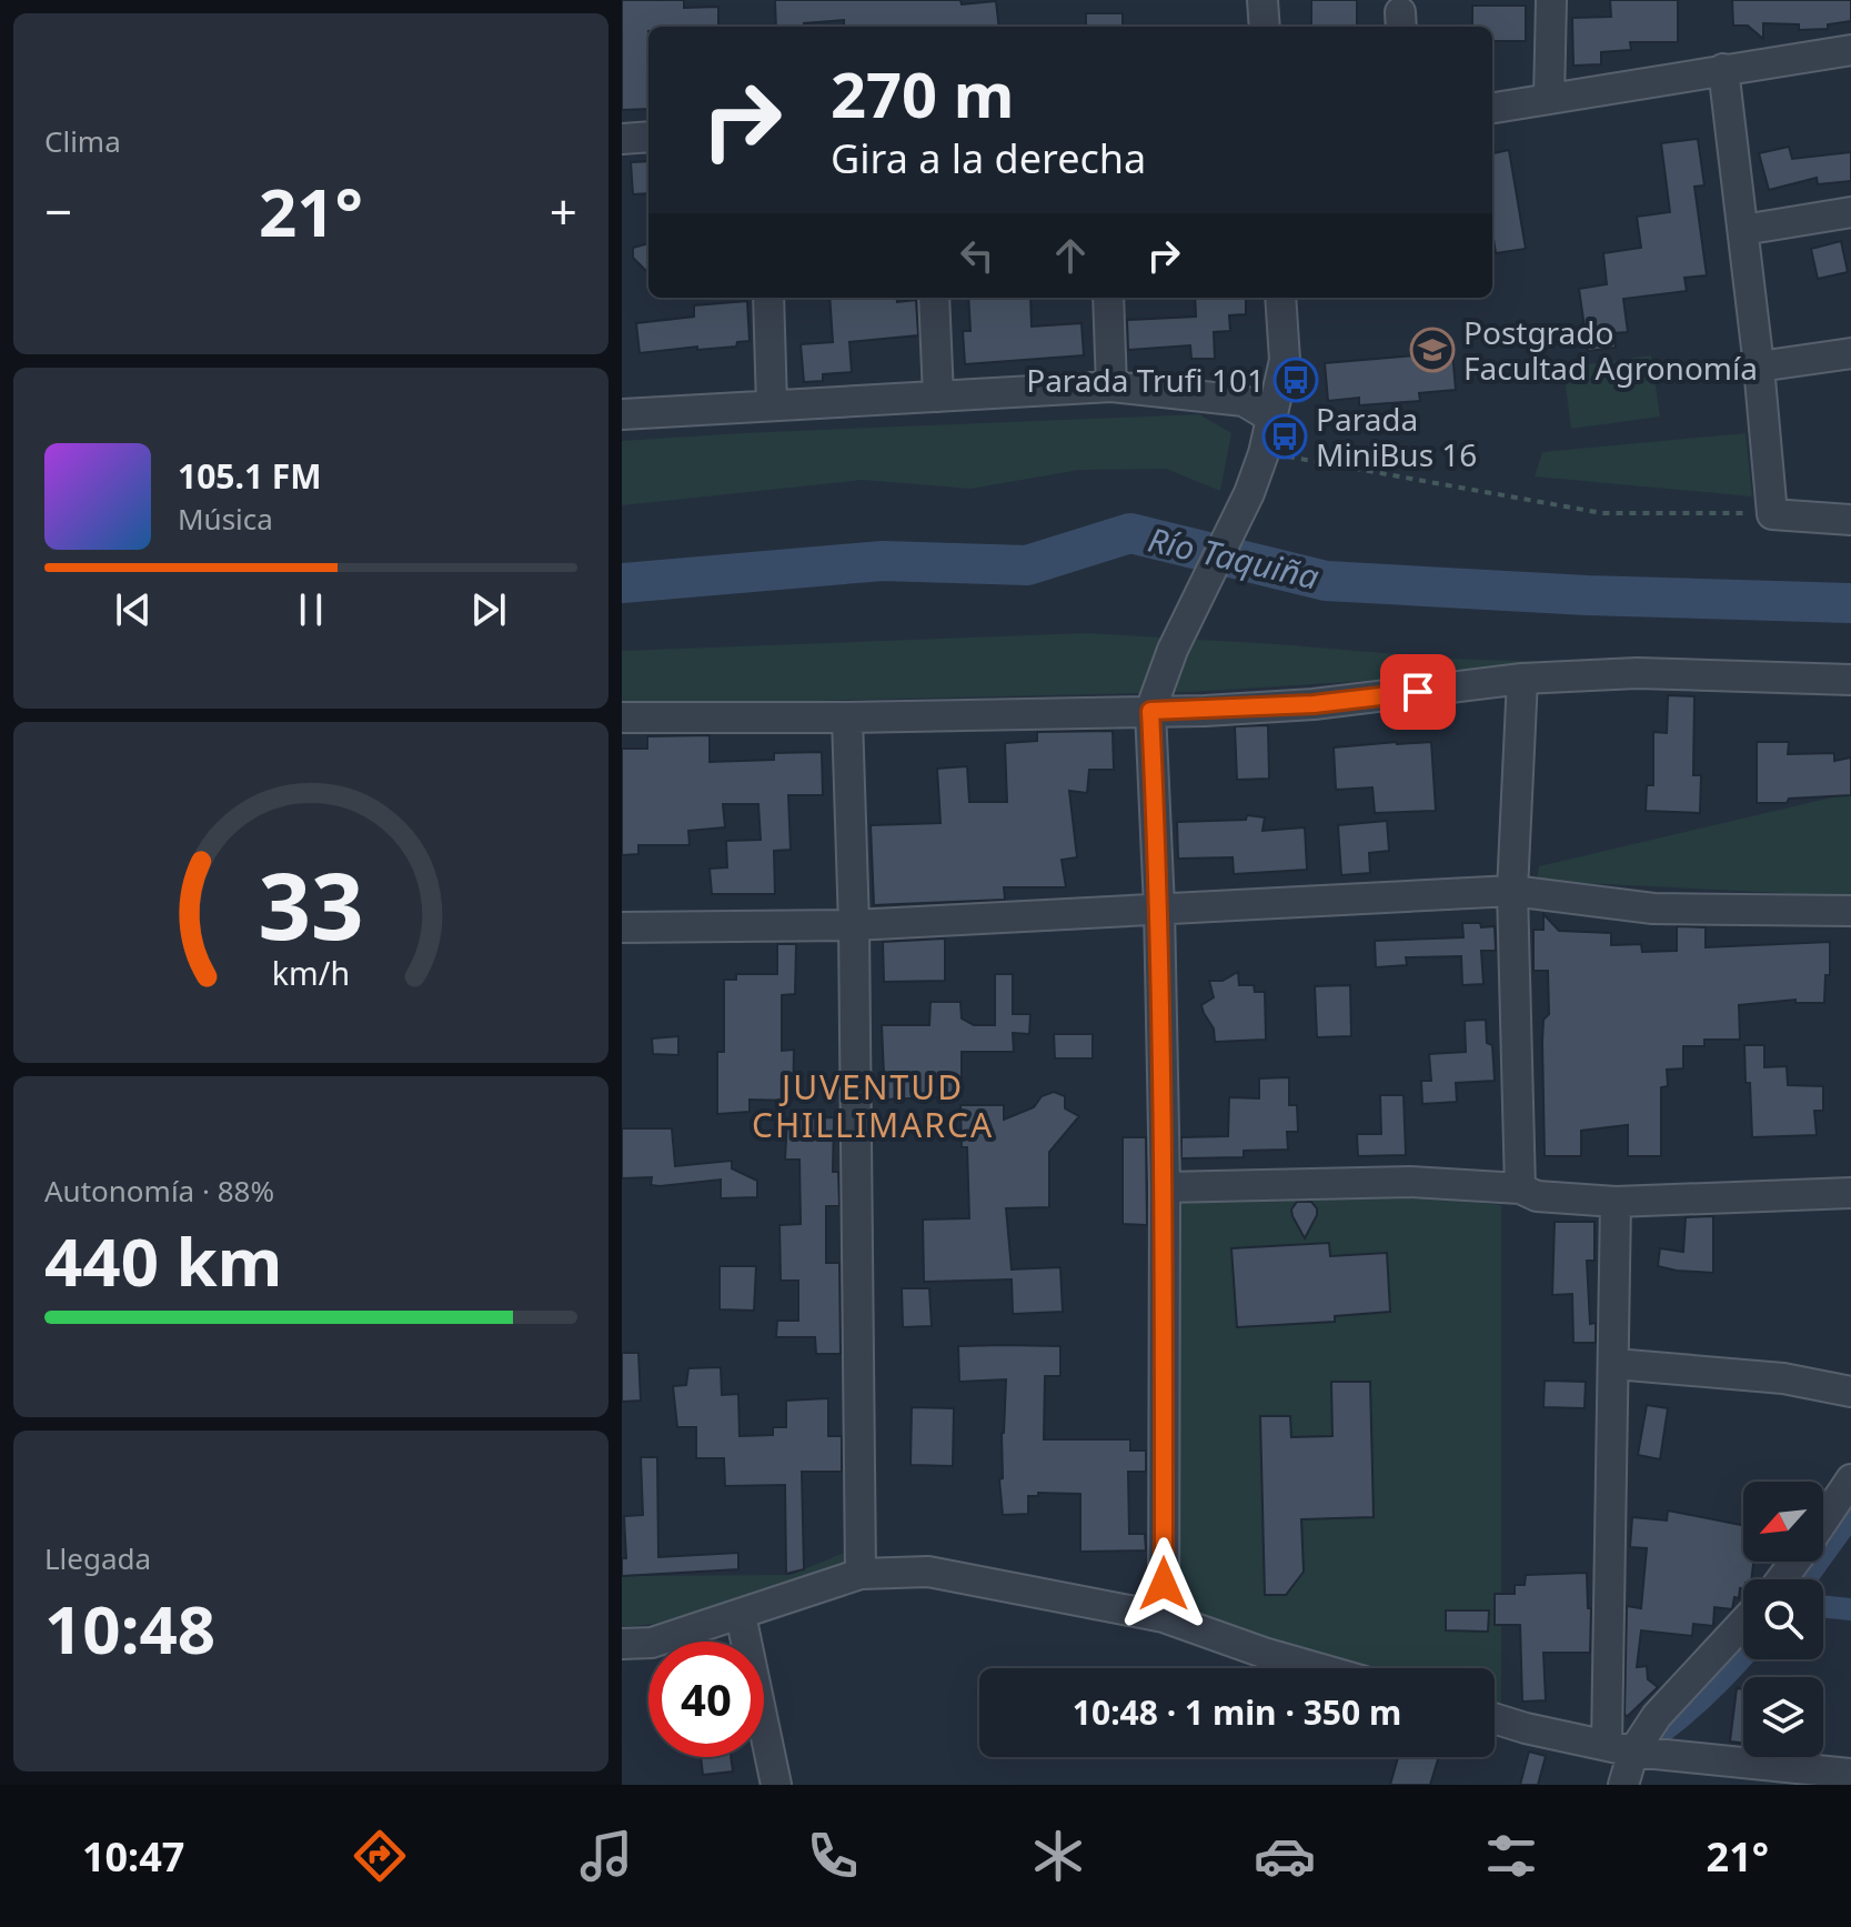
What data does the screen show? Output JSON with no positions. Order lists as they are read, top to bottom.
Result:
{
  "districts": ["JUVENTUD CHILLIMARCA"],
  "water": ["Río Taquiña"],
  "places": {
    "school or university": ["Postgrado Facultad Agronomía"],
    "bus stop": ["Parada Trufi 101", "Parada MiniBus 16"]
  },
  "north": "bottom left",
  "page": {
    "tile": [
      "Clima",
      ["Autonomía · 88%", "440 km"],
      ["Llegada", "10:48"]
    ],
    "turn": ["270 m", "Gira a la derecha"],
    "heat": ["−", "21°", "+"],
    "song": ["105.1 FM", "Música"],
    "limit": "40",
    "trip": "10:48 · 1 min · 350 m",
    "tabs": ["10:47", "21°"],
    "gauge": ["33", "km/h"]
  }
}
